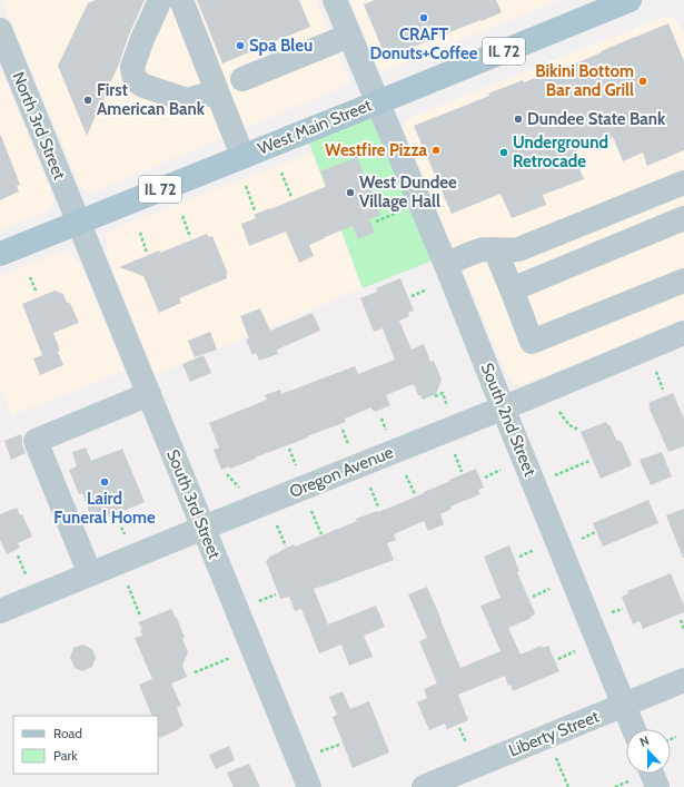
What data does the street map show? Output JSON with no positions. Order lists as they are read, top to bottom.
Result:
{
  "streets": {
    "main road": ["IL 72", "West Main Street"],
    "street": [
      "North 3rd Street",
      "South 2nd Street",
      "Oregon Avenue",
      "South 3rd Street",
      "Liberty Street"
    ]
  },
  "crossings": [
    ["North 3rd Street", "West Main Street"],
    ["North 3rd Street", "South 3rd Street"],
    ["West Main Street", "South 2nd Street"],
    ["West Main Street", "South 3rd Street"],
    ["South 2nd Street", "Oregon Avenue"],
    ["South 2nd Street", "Liberty Street"],
    ["Oregon Avenue", "South 3rd Street"]
  ],
  "places": [
    "CRAFT Donuts+Coffee",
    "Spa Bleu",
    "Bikini Bottom Bar and Grill",
    "First American Bank",
    "Dundee State Bank",
    "Westfire Pizza",
    "Underground Retrocade",
    "West Dundee Village Hall",
    "Laird Funeral Home"
  ],
  "legend": ["Road", "Park"],
  "north": "top"
}
